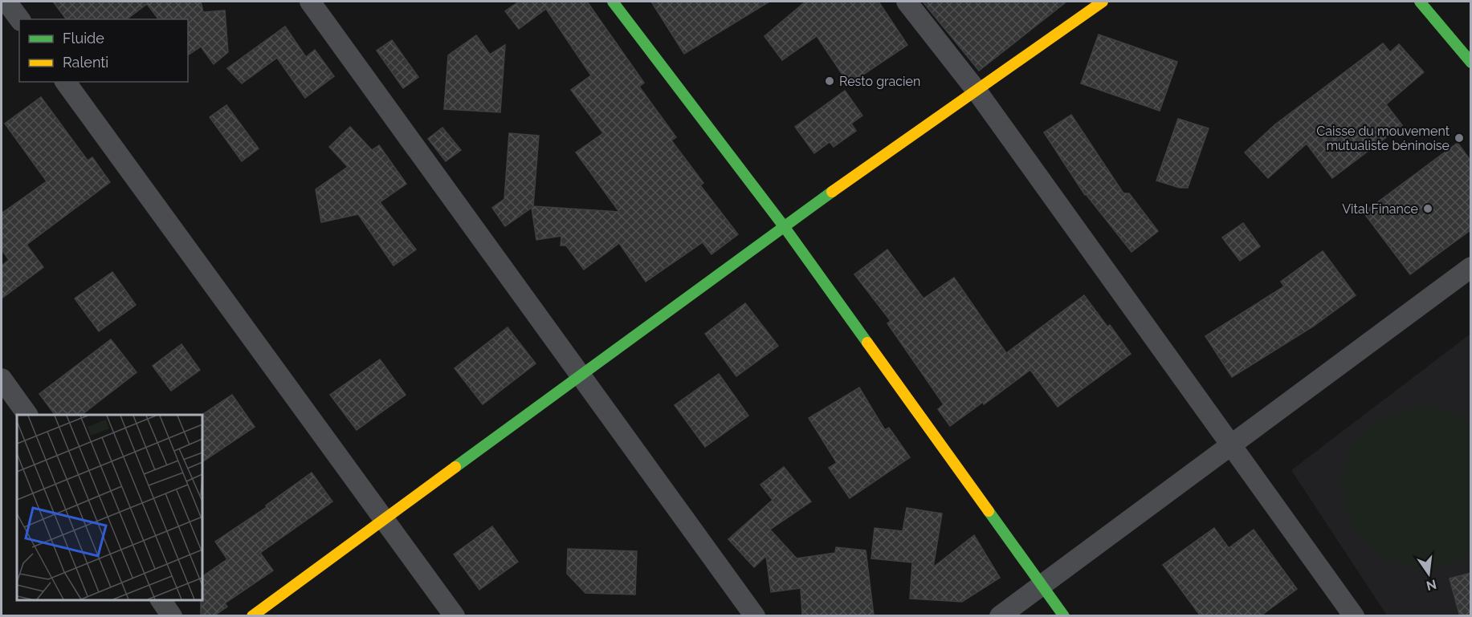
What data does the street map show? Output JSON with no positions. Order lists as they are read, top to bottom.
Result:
{
  "places": ["Resto gracien", "Caisse du mouvement mutualiste béninoise", "Vital Finance"],
  "legend": ["Fluide", "Ralenti"],
  "north": "bottom"
}
